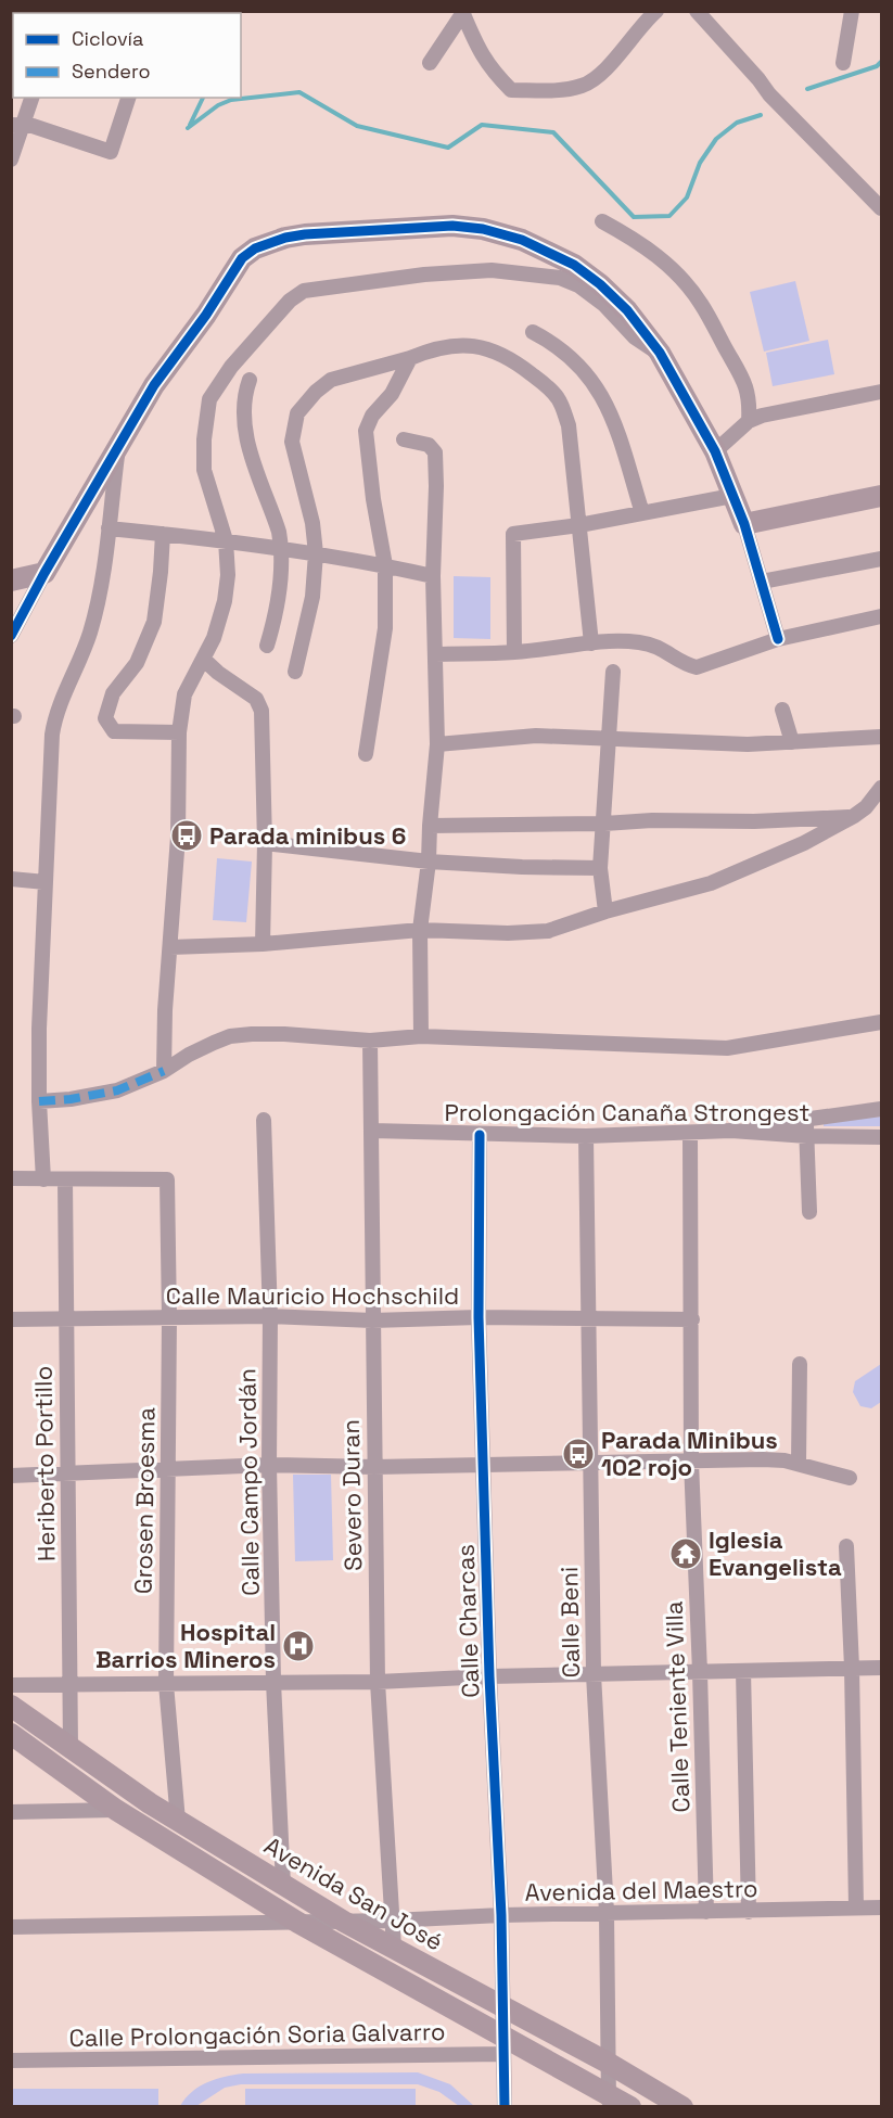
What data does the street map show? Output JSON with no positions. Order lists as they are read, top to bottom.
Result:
{
  "streets": {
    "street": [
      "Prolongación Canaña Strongest",
      "Calle Mauricio Hochschild",
      "Heriberto Portillo",
      "Calle Campo Jordán",
      "Severo Duran",
      "Grosen Broesma",
      "Calle Charcas",
      "Calle Beni",
      "Calle Teniente Villa",
      "Avenida del Maestro",
      "Avenida San José",
      "Calle Prolongación Soria Galvarro"
    ]
  },
  "crossings": [
    ["Prolongación Canaña Strongest", "Severo Duran"],
    ["Prolongación Canaña Strongest", "Calle Charcas"],
    ["Prolongación Canaña Strongest", "Calle Beni"],
    ["Prolongación Canaña Strongest", "Calle Teniente Villa"],
    ["Calle Mauricio Hochschild", "Heriberto Portillo"],
    ["Calle Mauricio Hochschild", "Calle Campo Jordán"],
    ["Calle Mauricio Hochschild", "Severo Duran"],
    ["Calle Mauricio Hochschild", "Grosen Broesma"],
    ["Calle Mauricio Hochschild", "Calle Charcas"],
    ["Calle Mauricio Hochschild", "Calle Beni"],
    ["Calle Mauricio Hochschild", "Calle Teniente Villa"],
    ["Heriberto Portillo", "Grosen Broesma"],
    ["Heriberto Portillo", "Avenida San José"],
    ["Calle Campo Jordán", "Avenida San José"],
    ["Severo Duran", "Avenida del Maestro"],
    ["Severo Duran", "Avenida San José"],
    ["Grosen Broesma", "Avenida San José"],
    ["Calle Charcas", "Avenida del Maestro"],
    ["Calle Charcas", "Avenida San José"],
    ["Calle Charcas", "Calle Prolongación Soria Galvarro"],
    ["Calle Beni", "Avenida del Maestro"],
    ["Calle Beni", "Avenida San José"],
    ["Calle Teniente Villa", "Avenida del Maestro"],
    ["Avenida del Maestro", "Avenida San José"],
    ["Avenida San José", "Calle Prolongación Soria Galvarro"]
  ],
  "places": {
    "bus stop": ["Parada minibus 6", "Parada Minibus 102 rojo"],
    "temple": ["Iglesia Evangelista"],
    "hospital": ["Hospital Barrios Mineros"]
  },
  "legend": ["Ciclovía", "Sendero"]
}
